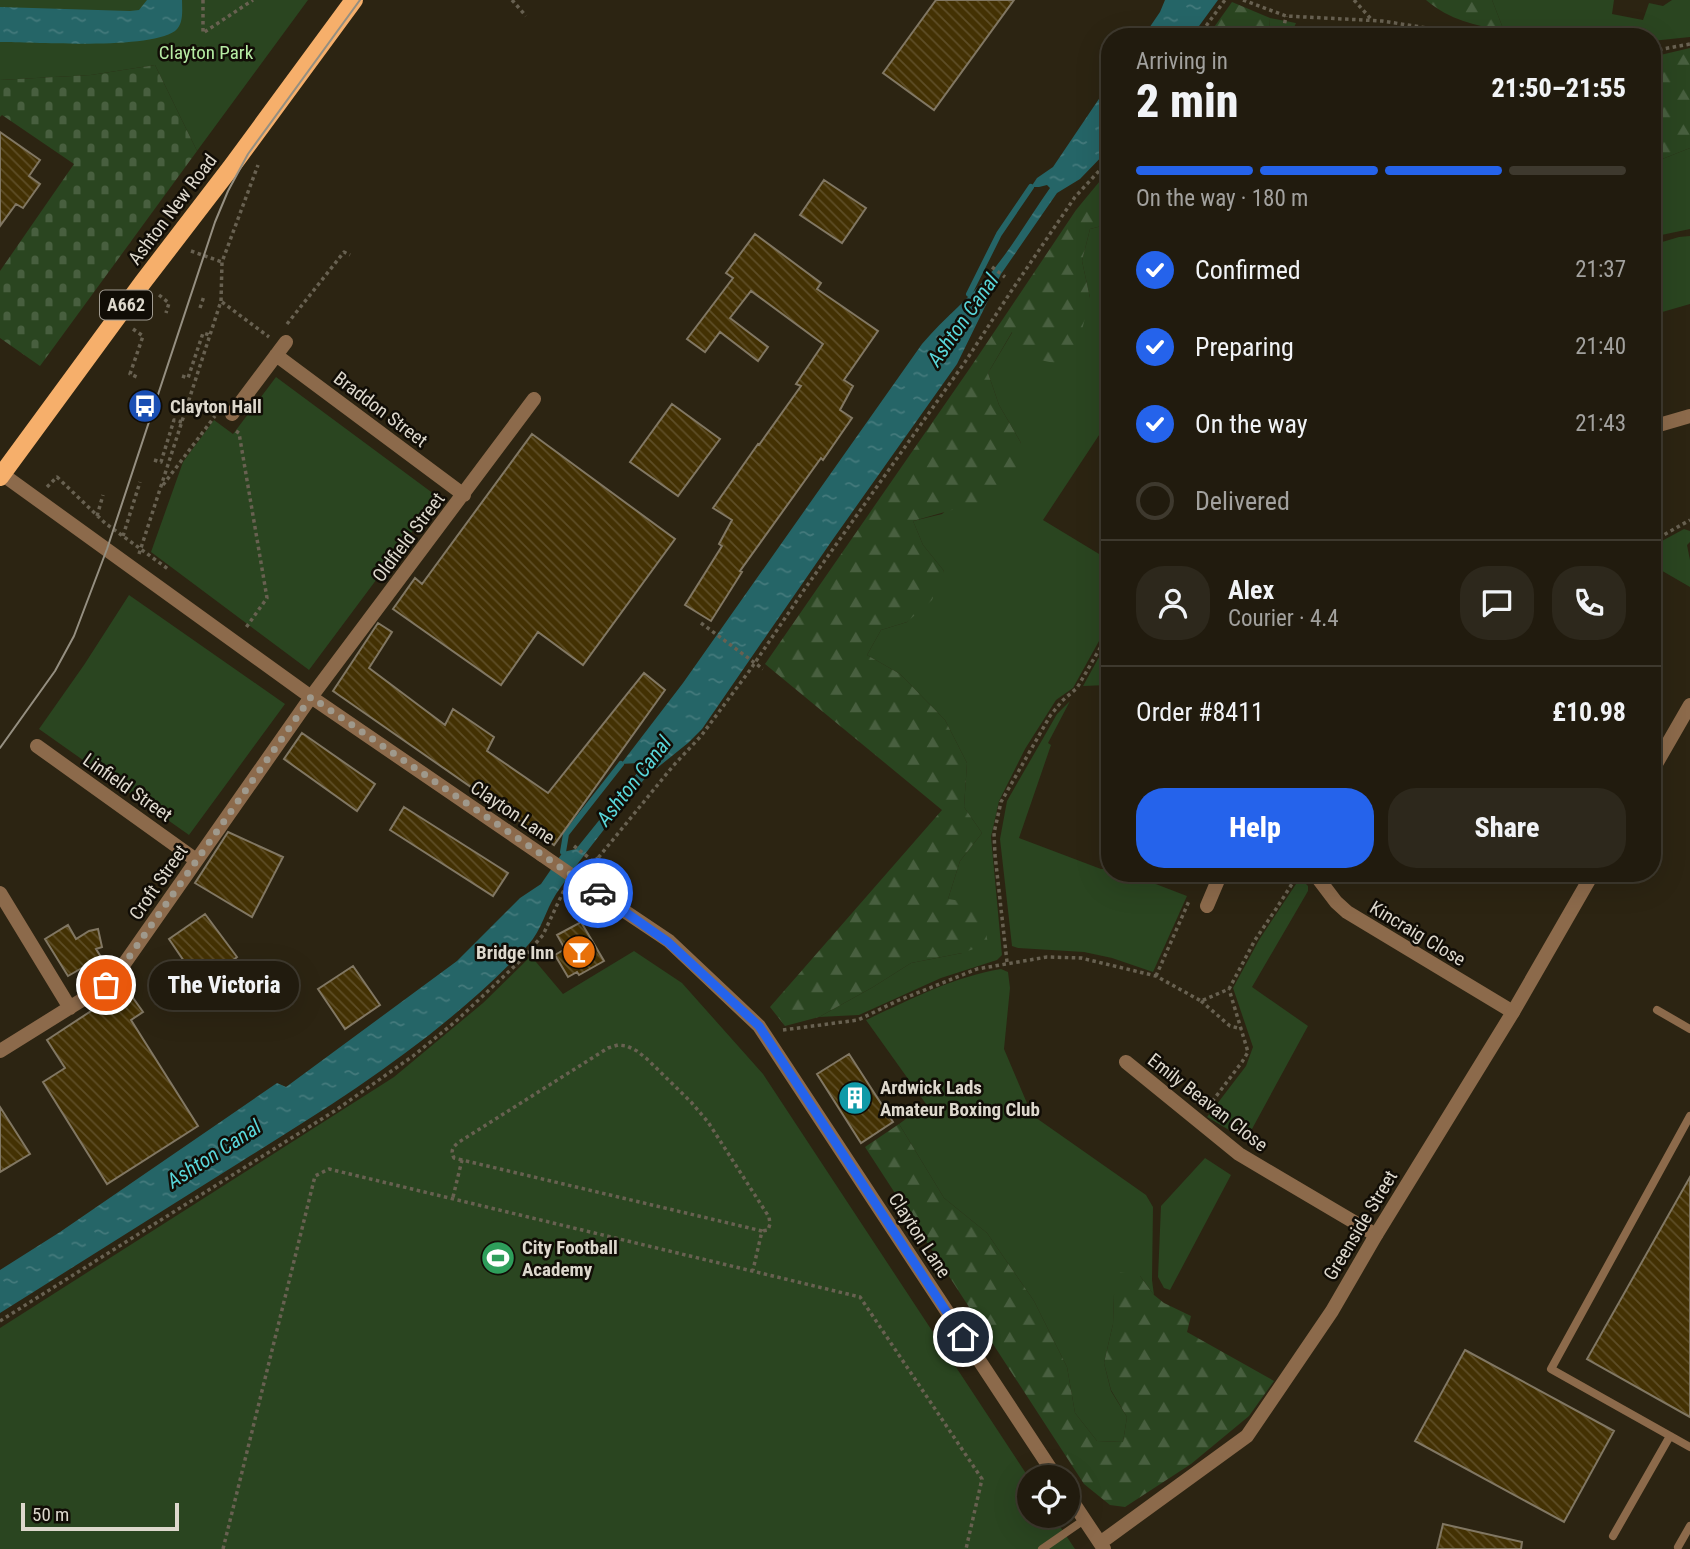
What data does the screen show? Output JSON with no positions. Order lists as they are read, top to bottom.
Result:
{
  "streets": {
    "main road": ["Ashton New Road", "A662"],
    "street": [
      "Braddon Street",
      "Oldfield Street",
      "Linfield Street",
      "Clayton Lane",
      "Croft Street",
      "Kincraig Close",
      "Emily Beavan Close",
      "Greenside Street"
    ]
  },
  "crossings": [
    ["Ashton New Road", "Clayton Lane"],
    ["Braddon Street", "Oldfield Street"],
    ["Oldfield Street", "Clayton Lane"],
    ["Oldfield Street", "Croft Street"],
    ["Linfield Street", "Croft Street"],
    ["Clayton Lane", "Croft Street"],
    ["Kincraig Close", "Greenside Street"],
    ["Emily Beavan Close", "Greenside Street"]
  ],
  "water": ["Ashton Canal"],
  "parks": ["Clayton Park"],
  "places": {
    "bus stop": ["Clayton Hall"],
    "bar": ["Bridge Inn"],
    "other": ["The Victoria"],
    "building": ["Ardwick Lads Amateur Boxing Club"],
    "sports": ["City Football Academy"]
  },
  "scale_bar": "50 m",
  "page": {
    "heading": ["2 min", "Arriving in", "21:50–21:55"],
    "panel": [
      "Alex",
      "Courier · 4.4",
      "Order #8411",
      "£10.98"
    ],
    "bar": "On the way · 180 m",
    "list": [
      ["Confirmed", "21:37"],
      ["Preparing", "21:40"],
      ["On the way", "21:43"],
      "Delivered"
    ],
    "buttons": ["Help", "Share"],
    "bubble": "The Victoria",
    "scale": "50 m"
  }
}
